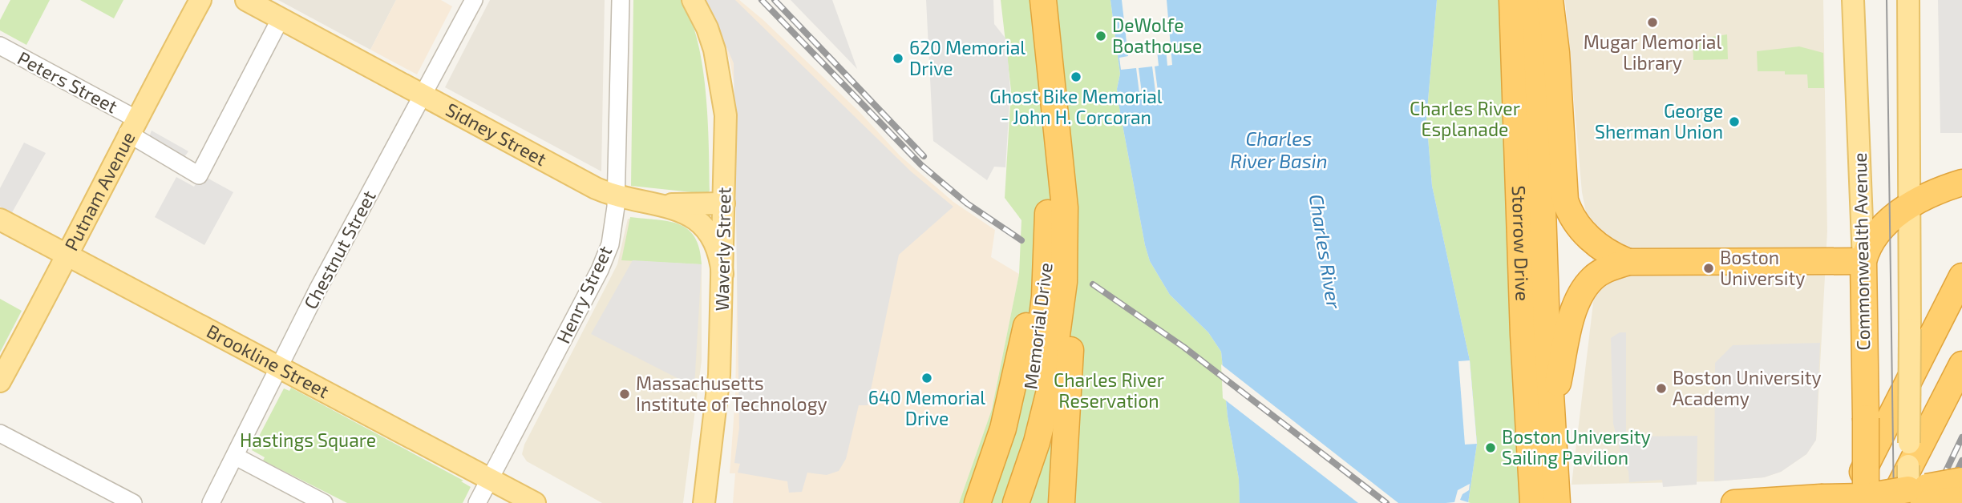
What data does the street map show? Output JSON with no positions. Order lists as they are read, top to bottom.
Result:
{
  "streets": {
    "highway": ["Storrow Drive", "Commonwealth Avenue", "Memorial Drive"],
    "main road": [
      "Sidney Street",
      "Putnam Avenue",
      "Waverly Street",
      "Brookline Street"
    ],
    "street": ["Peters Street", "Chestnut Street", "Henry Street"]
  },
  "crossings": [
    ["Peters Street", "Sidney Street"],
    ["Peters Street", "Putnam Avenue"],
    ["Sidney Street", "Waverly Street"],
    ["Sidney Street", "Chestnut Street"],
    ["Sidney Street", "Henry Street"],
    ["Putnam Avenue", "Brookline Street"],
    ["Chestnut Street", "Brookline Street"],
    ["Henry Street", "Brookline Street"]
  ],
  "water": ["Charles River Basin", "Charles River"],
  "parks": ["Charles River Esplanade", "Charles River Reservation", "Hastings Square"],
  "places": [
    "Mugar Memorial Library",
    "DeWolfe Boathouse",
    "620 Memorial Drive",
    "Ghost Bike Memorial - John H. Corcoran",
    "George Sherman Union",
    "Boston University",
    "640 Memorial Drive",
    "Boston University Academy",
    "Massachusetts Institute of Technology",
    "Boston University Sailing Pavilion"
  ]
}
